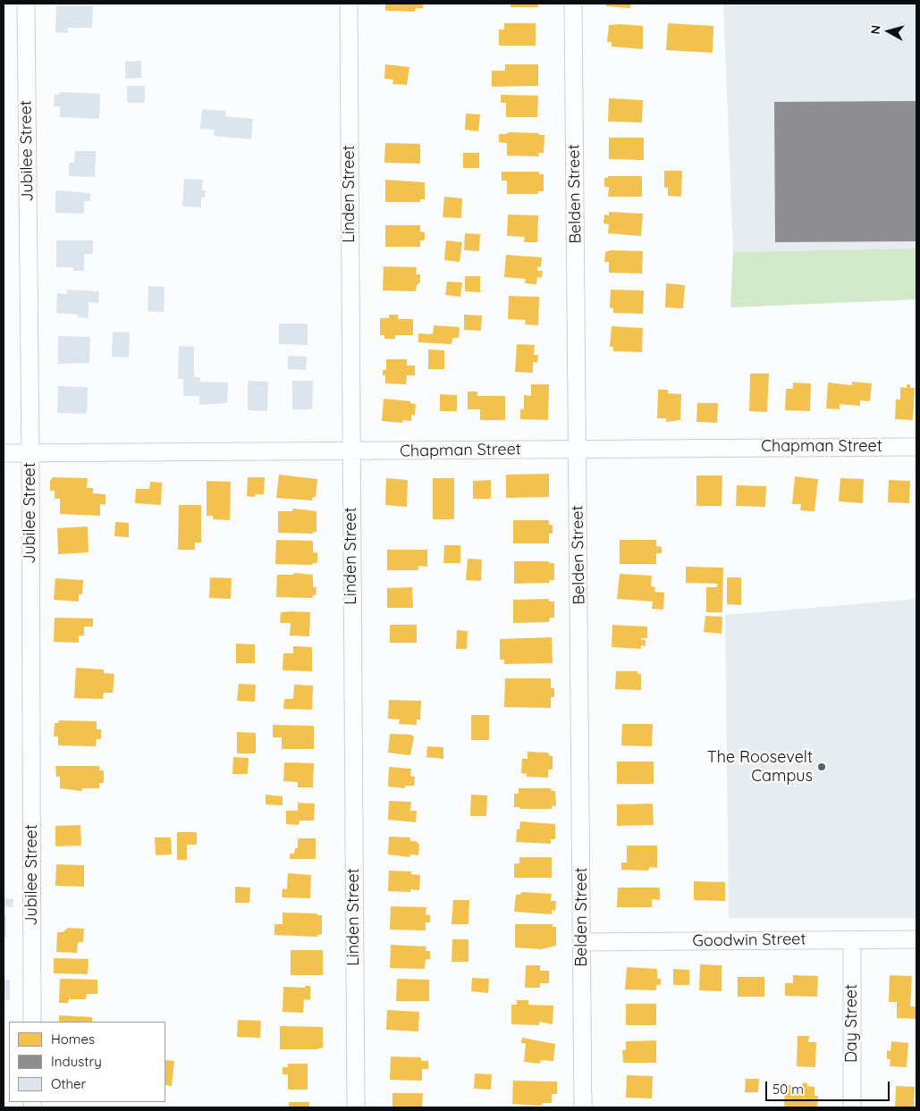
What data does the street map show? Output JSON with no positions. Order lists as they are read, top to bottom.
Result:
{
  "streets": {
    "street": [
      "Jubilee Street",
      "Linden Street",
      "Belden Street",
      "Chapman Street",
      "Goodwin Street",
      "Day Street"
    ]
  },
  "crossings": [
    ["Jubilee Street", "Chapman Street"],
    ["Linden Street", "Chapman Street"],
    ["Belden Street", "Chapman Street"],
    ["Belden Street", "Goodwin Street"],
    ["Goodwin Street", "Day Street"]
  ],
  "places": ["The Roosevelt Campus"],
  "legend": ["Homes", "Industry", "Other"],
  "scale_bar": "50 m",
  "north": "left"
}
